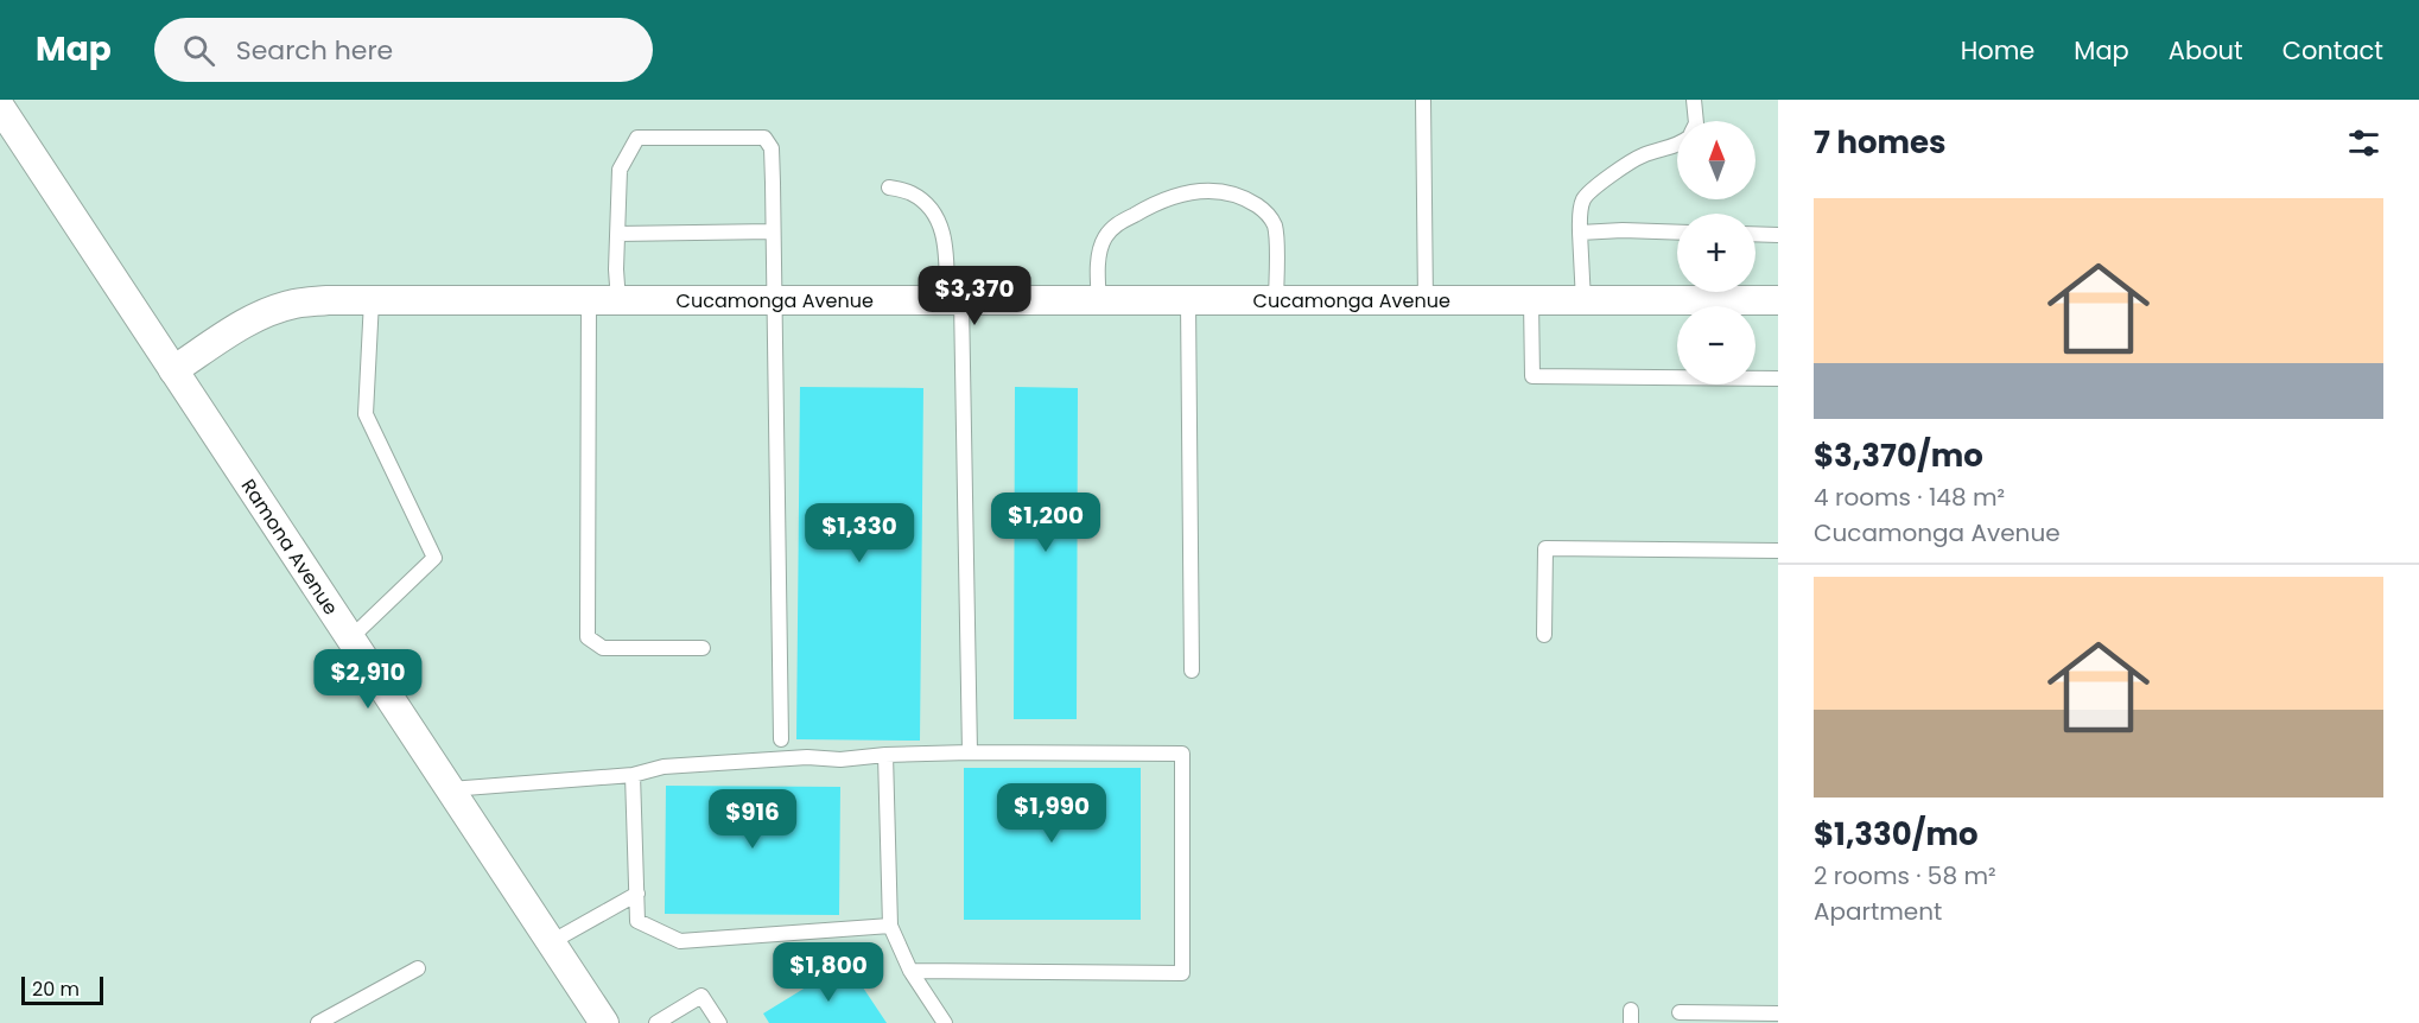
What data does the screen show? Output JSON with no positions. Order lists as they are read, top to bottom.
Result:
{
  "streets": {
    "street": ["Cucamonga Avenue", "Ramona Avenue"]
  },
  "crossings": [
    ["Cucamonga Avenue", "Ramona Avenue"]
  ],
  "scale_bar": "20 m",
  "north": "top",
  "page": {
    "header": "Map",
    "search": "Search here",
    "nav": [
      "Home",
      "Map",
      "About",
      "Contact"
    ],
    "heading": "7 homes",
    "map_buttons": ["+", "−"],
    "list": [
      {
        "name": "$3,370/mo",
        "note": "4 rooms · 148 m² · Cucamonga Avenue"
      },
      {
        "name": "$1,330/mo",
        "note": "2 rooms · 58 m² · Apartment"
      }
    ],
    "price": [
      "$3,370",
      "$1,200",
      "$1,330",
      "$2,910",
      "$1,990",
      "$916",
      "$1,800"
    ],
    "scale": "20 m"
  }
}
